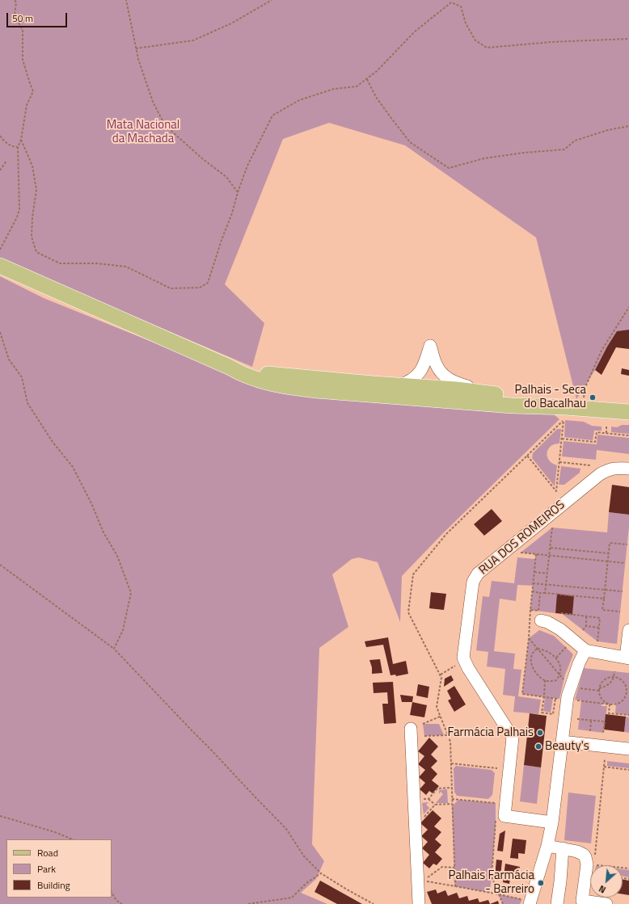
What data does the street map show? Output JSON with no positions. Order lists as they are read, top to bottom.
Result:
{
  "streets": {
    "street": ["RUA DOS ROMEIROS"]
  },
  "parks": ["Mata Nacional da Machada"],
  "places": [
    "Palhais - Seca do Bacalhau",
    "Farmácia Palhais",
    "Beauty's",
    "Palhais Farmácia - Barreiro"
  ],
  "legend": ["Road", "Park", "Building"],
  "scale_bar": "50 m",
  "north": "bottom left"
}
